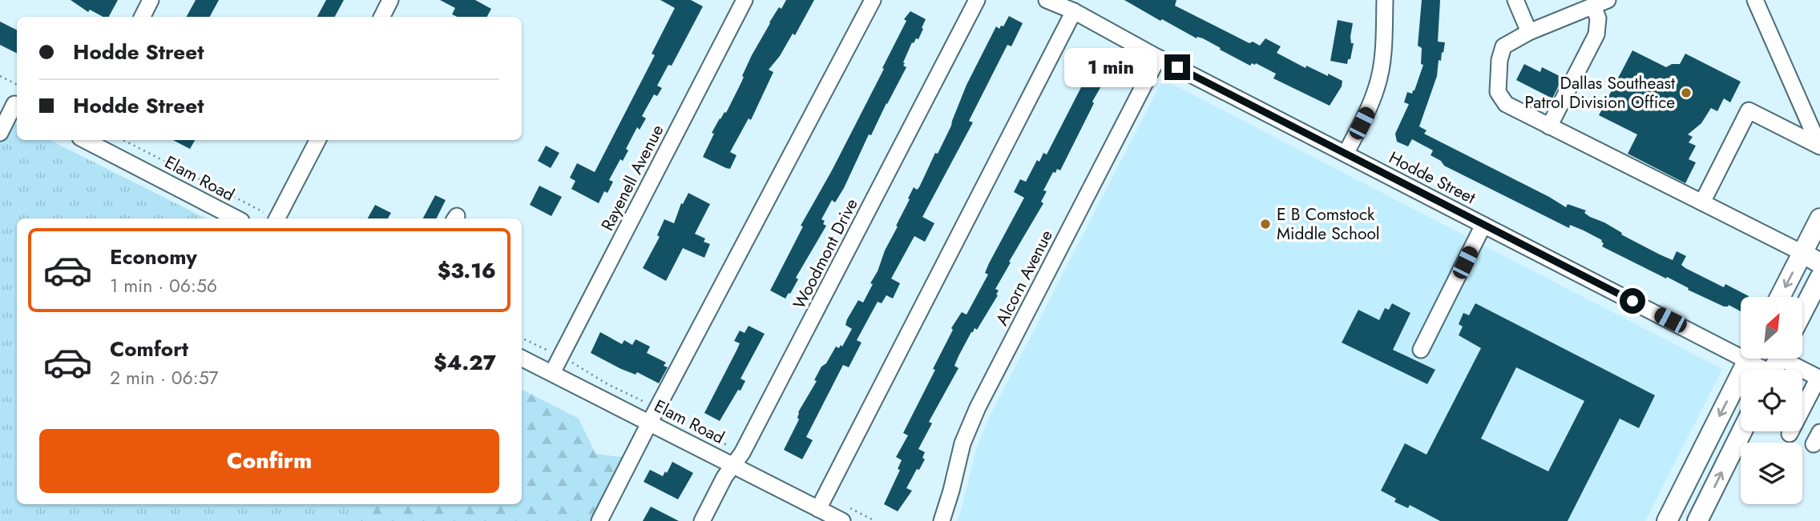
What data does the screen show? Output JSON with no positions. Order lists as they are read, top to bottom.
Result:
{
  "streets": {
    "street": [
      "Rayenell Avenue",
      "Hodde Street",
      "Elam Road",
      "Woodmont Drive",
      "Alcorn Avenue"
    ]
  },
  "crossings": [
    ["Rayenell Avenue", "Elam Road"],
    ["Hodde Street", "Alcorn Avenue"],
    ["Elam Road", "Woodmont Drive"]
  ],
  "places": ["Dallas Southeast Patrol Division Office", "E B Comstock Middle School"],
  "north": "top right",
  "page": {
    "banner": ["Hodde Street", "Hodde Street"],
    "bubble": "1 min",
    "list": [
      {
        "name": "Economy",
        "note": "1 min · 06:56",
        "value": "$3.16"
      },
      {
        "name": "Comfort",
        "note": "2 min · 06:57",
        "value": "$4.27"
      }
    ],
    "buttons": "Confirm"
  }
}
